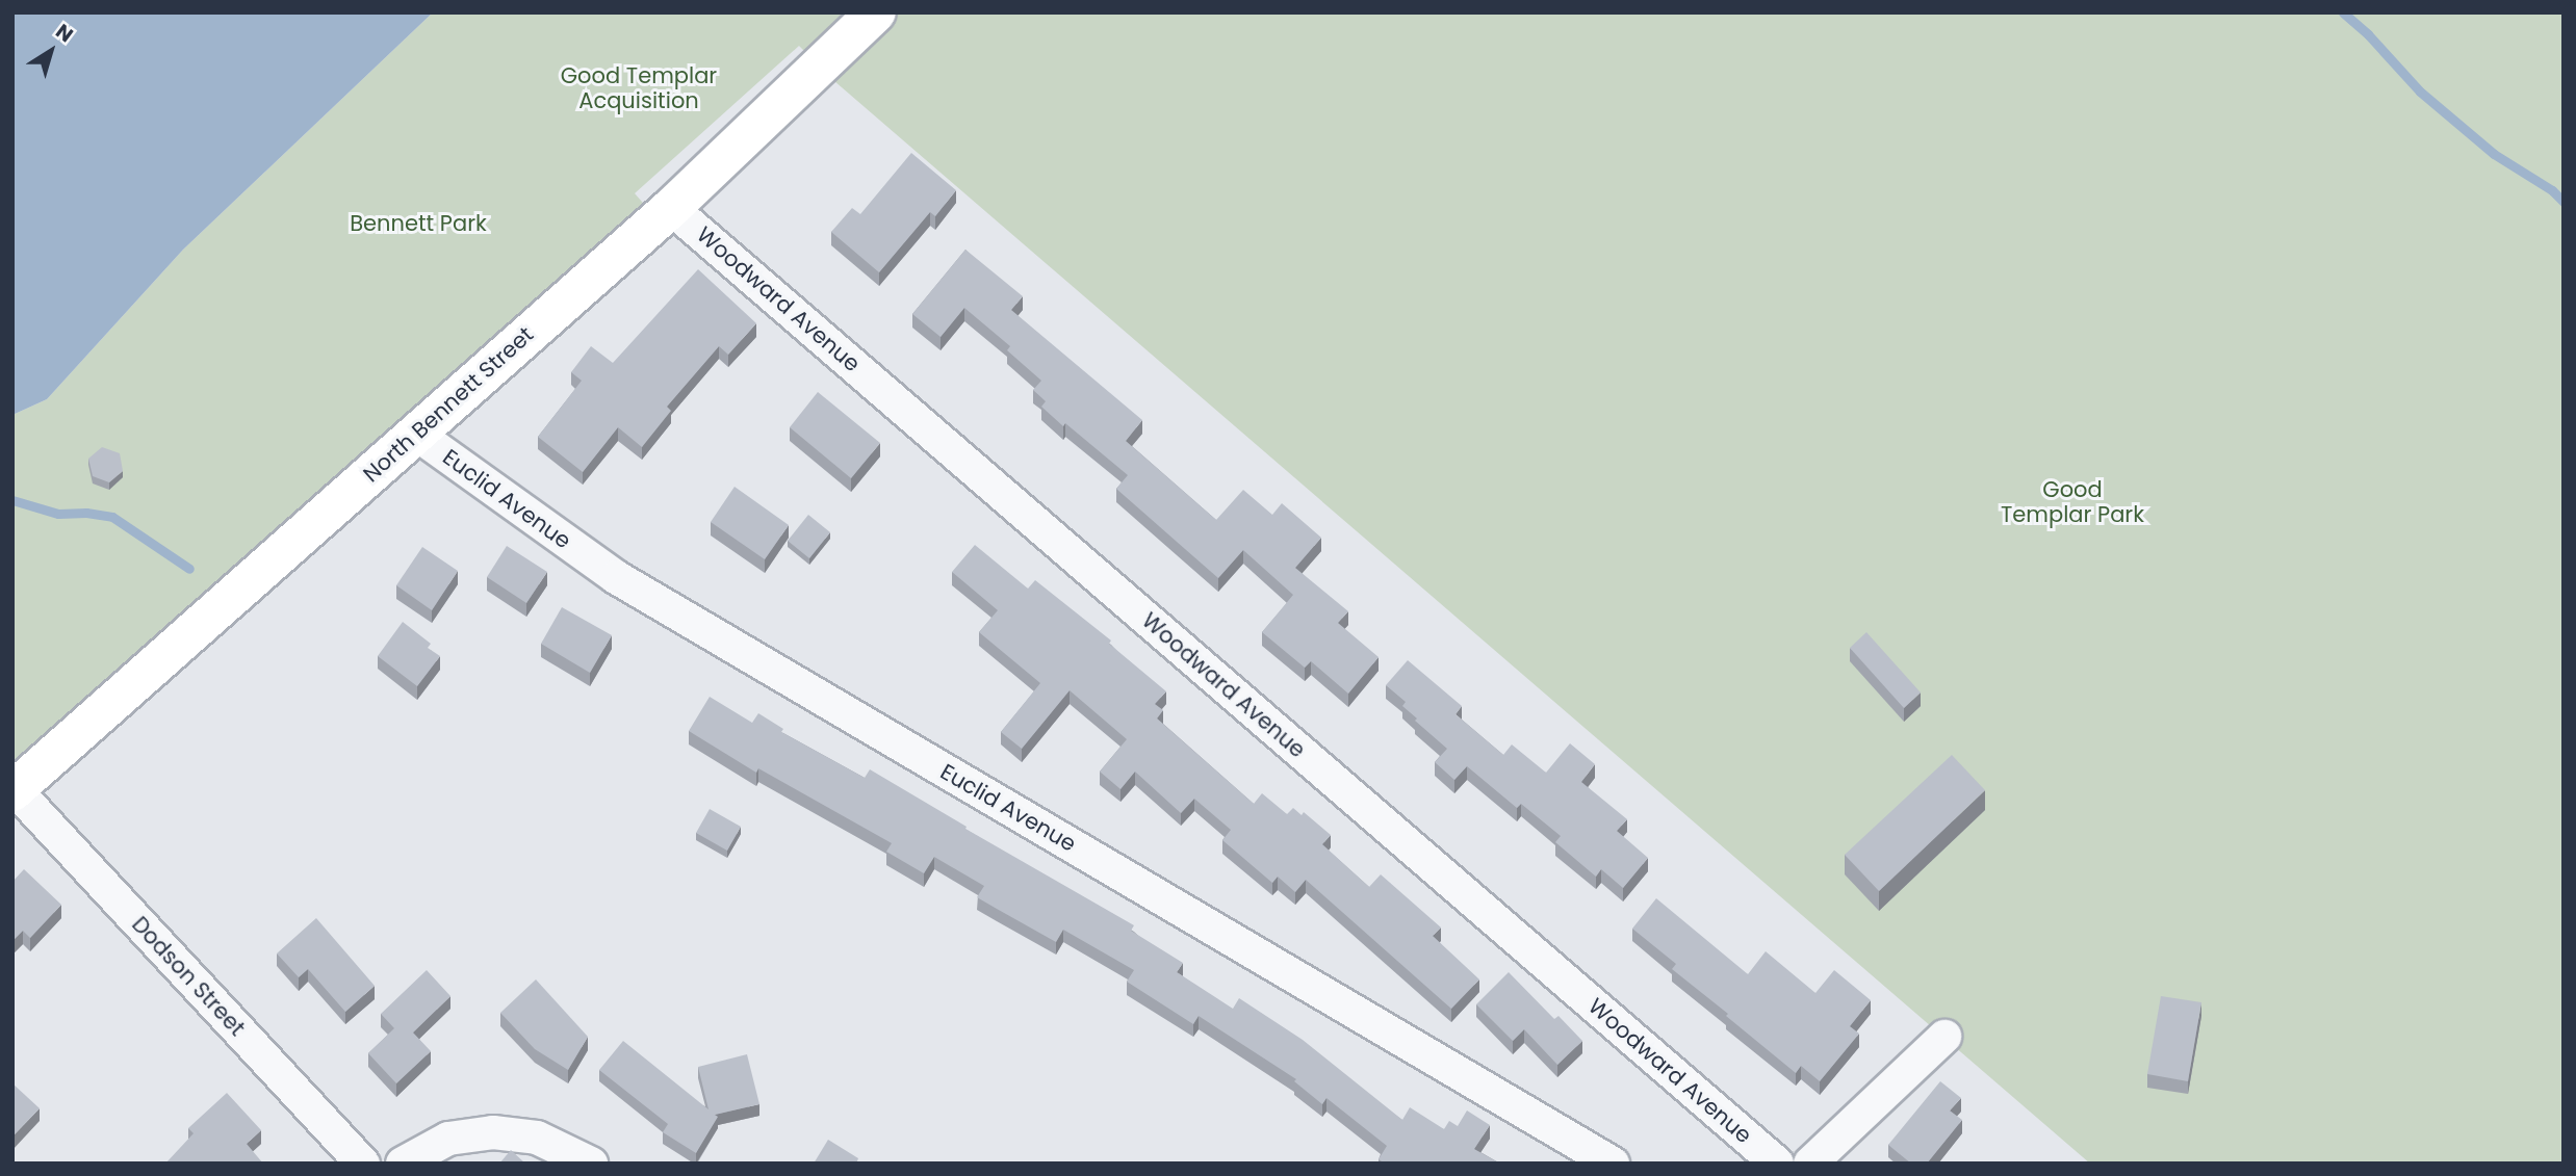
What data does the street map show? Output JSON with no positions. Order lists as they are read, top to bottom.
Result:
{
  "streets": {
    "main road": ["North Bennett Street"],
    "street": ["Woodward Avenue", "Euclid Avenue", "Dodson Street"]
  },
  "crossings": [
    ["Woodward Avenue", "North Bennett Street"],
    ["North Bennett Street", "Euclid Avenue"],
    ["North Bennett Street", "Dodson Street"]
  ],
  "parks": ["Good Templar Acquisition", "Bennett Park", "Good Templar Park"],
  "north": "top right"
}
